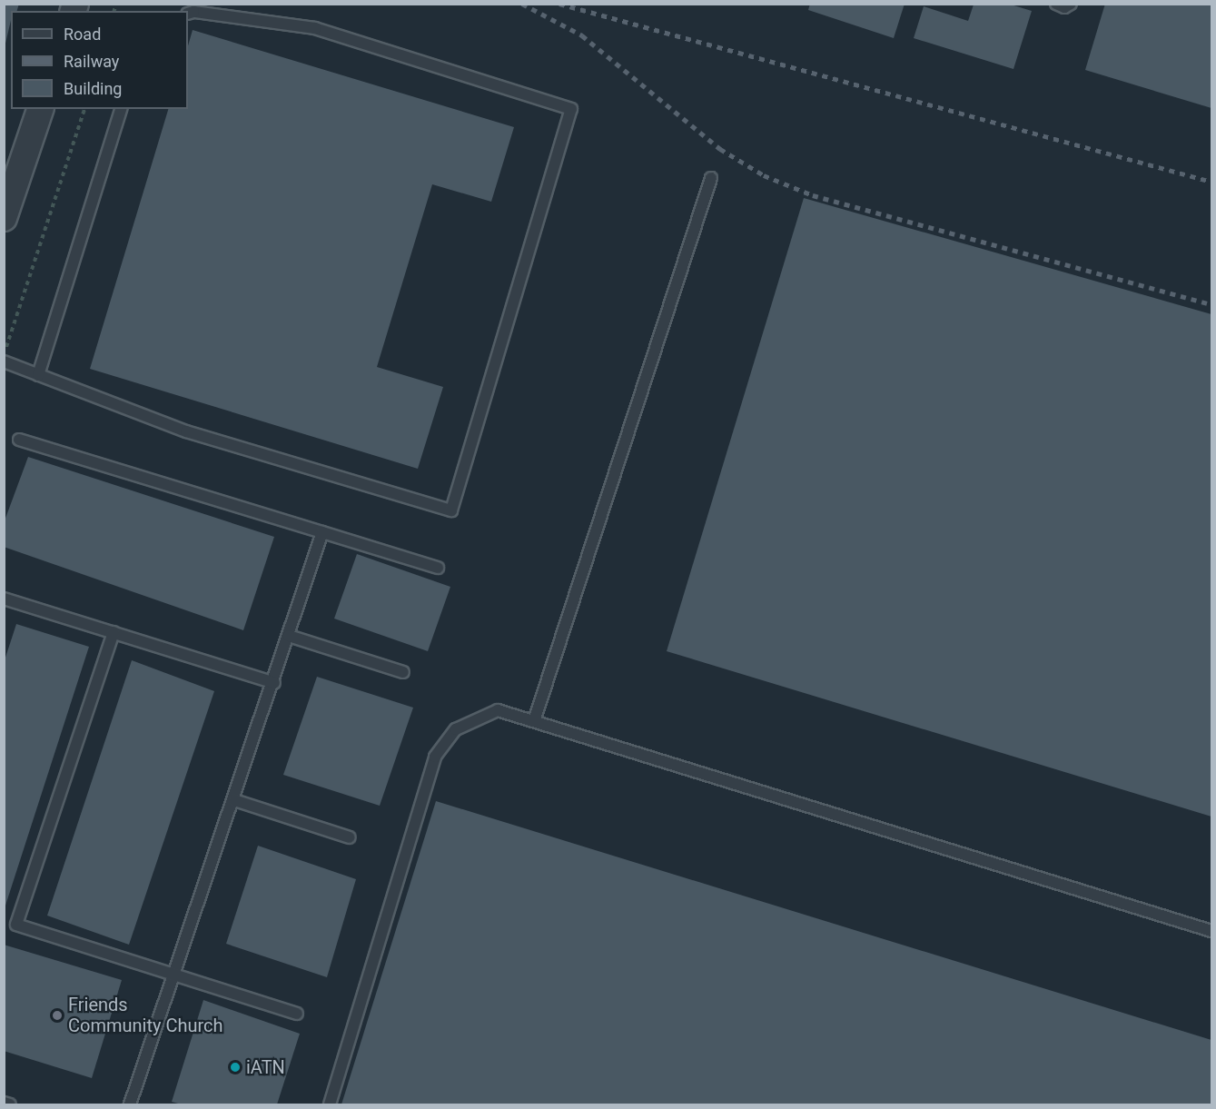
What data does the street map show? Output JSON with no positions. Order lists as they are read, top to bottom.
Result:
{
  "places": ["Friends Community Church", "iATN"],
  "legend": ["Road", "Railway", "Building"]
}
